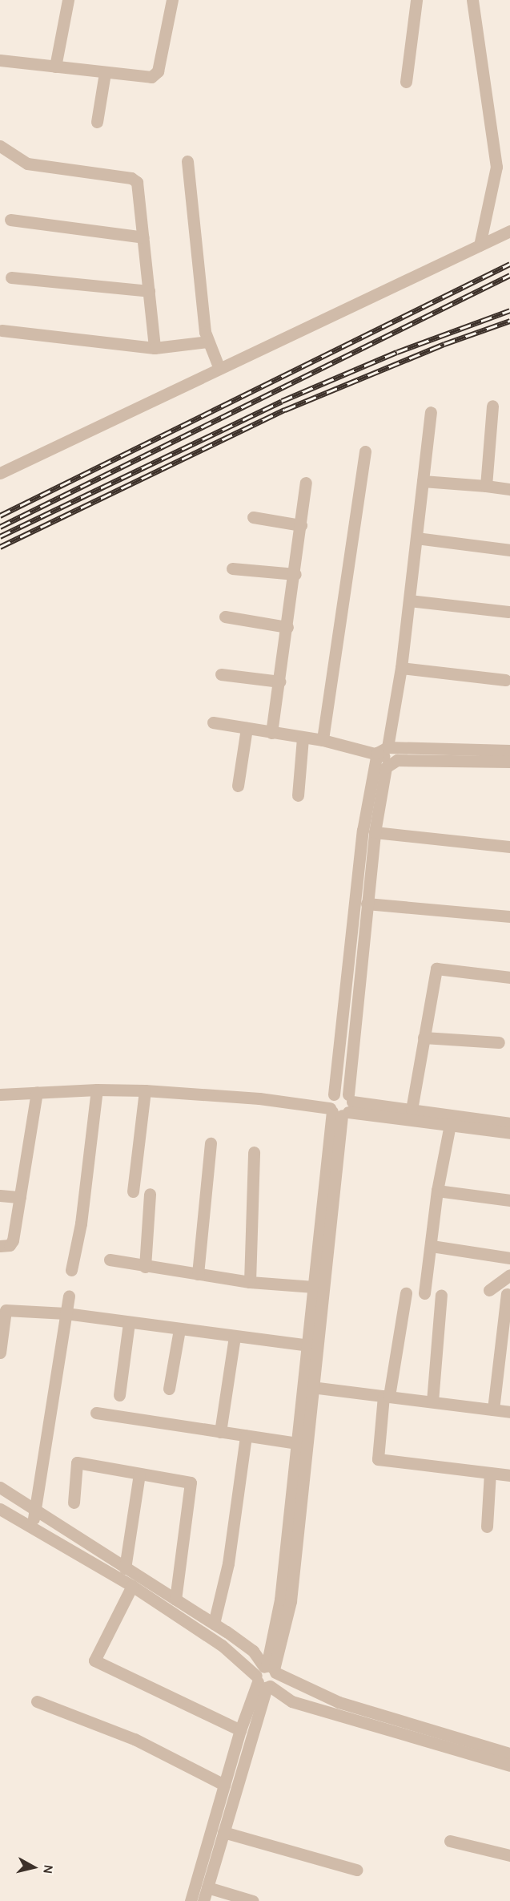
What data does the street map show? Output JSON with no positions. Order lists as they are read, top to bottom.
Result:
{
  "north": "right"
}
